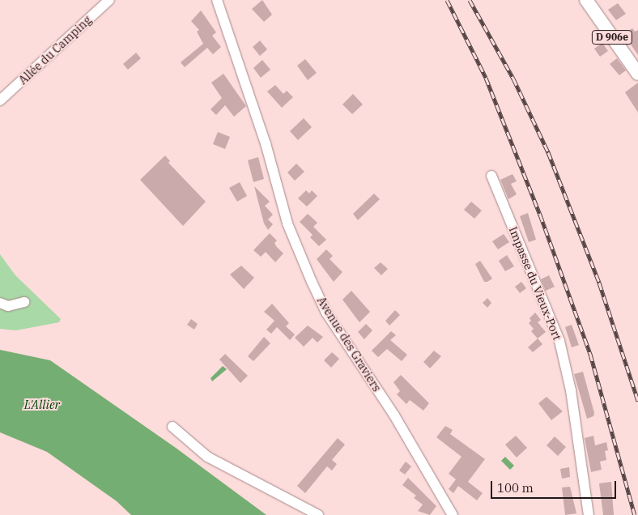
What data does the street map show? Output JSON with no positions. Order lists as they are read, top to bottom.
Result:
{
  "streets": {
    "main road": ["D 906e"],
    "street": ["Allée du Camping", "Impasse du Vieux-Port", "Avenue des Graviers"]
  },
  "water": ["L'Allier"],
  "scale_bar": "100 m"
}
